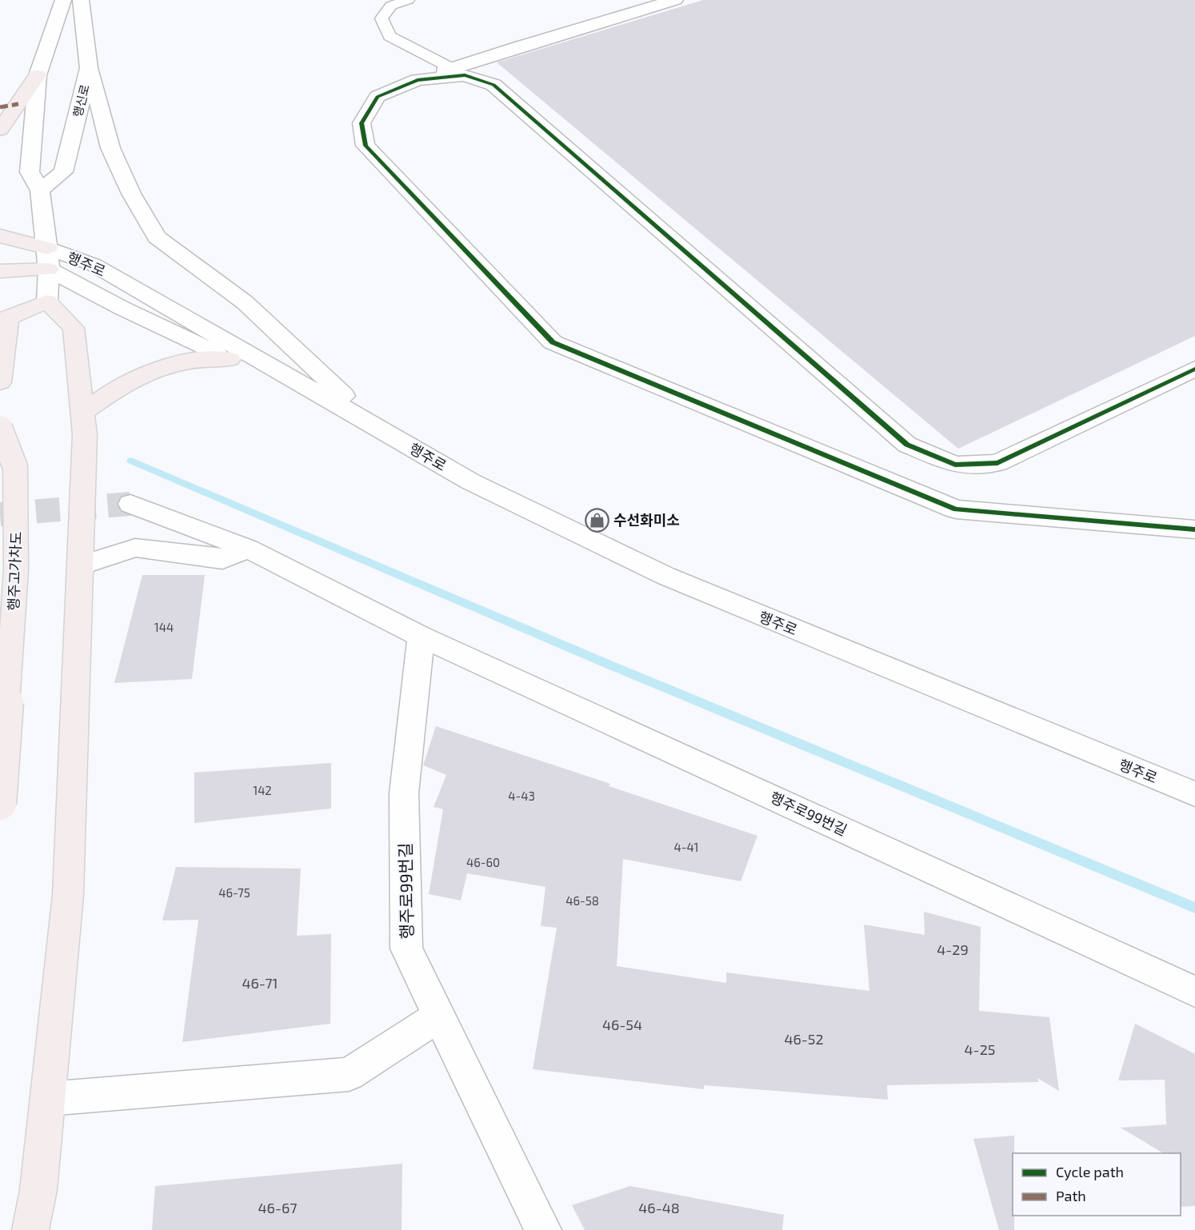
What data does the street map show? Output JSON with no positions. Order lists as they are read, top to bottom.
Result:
{
  "streets": {
    "main road": ["행주고가차도"],
    "street": ["행신로", "행주로", "행주로99번길"]
  },
  "places": {
    "shop": ["수선화미소"]
  },
  "house_numbers": [
    "144",
    "142",
    "4-43",
    "4-41",
    "46-60",
    "46-75",
    "46-58",
    "4-29",
    "46-71",
    "46-54",
    "46-52",
    "4-25",
    "46-67",
    "46-48"
  ],
  "legend": ["Cycle path", "Path"]
}
